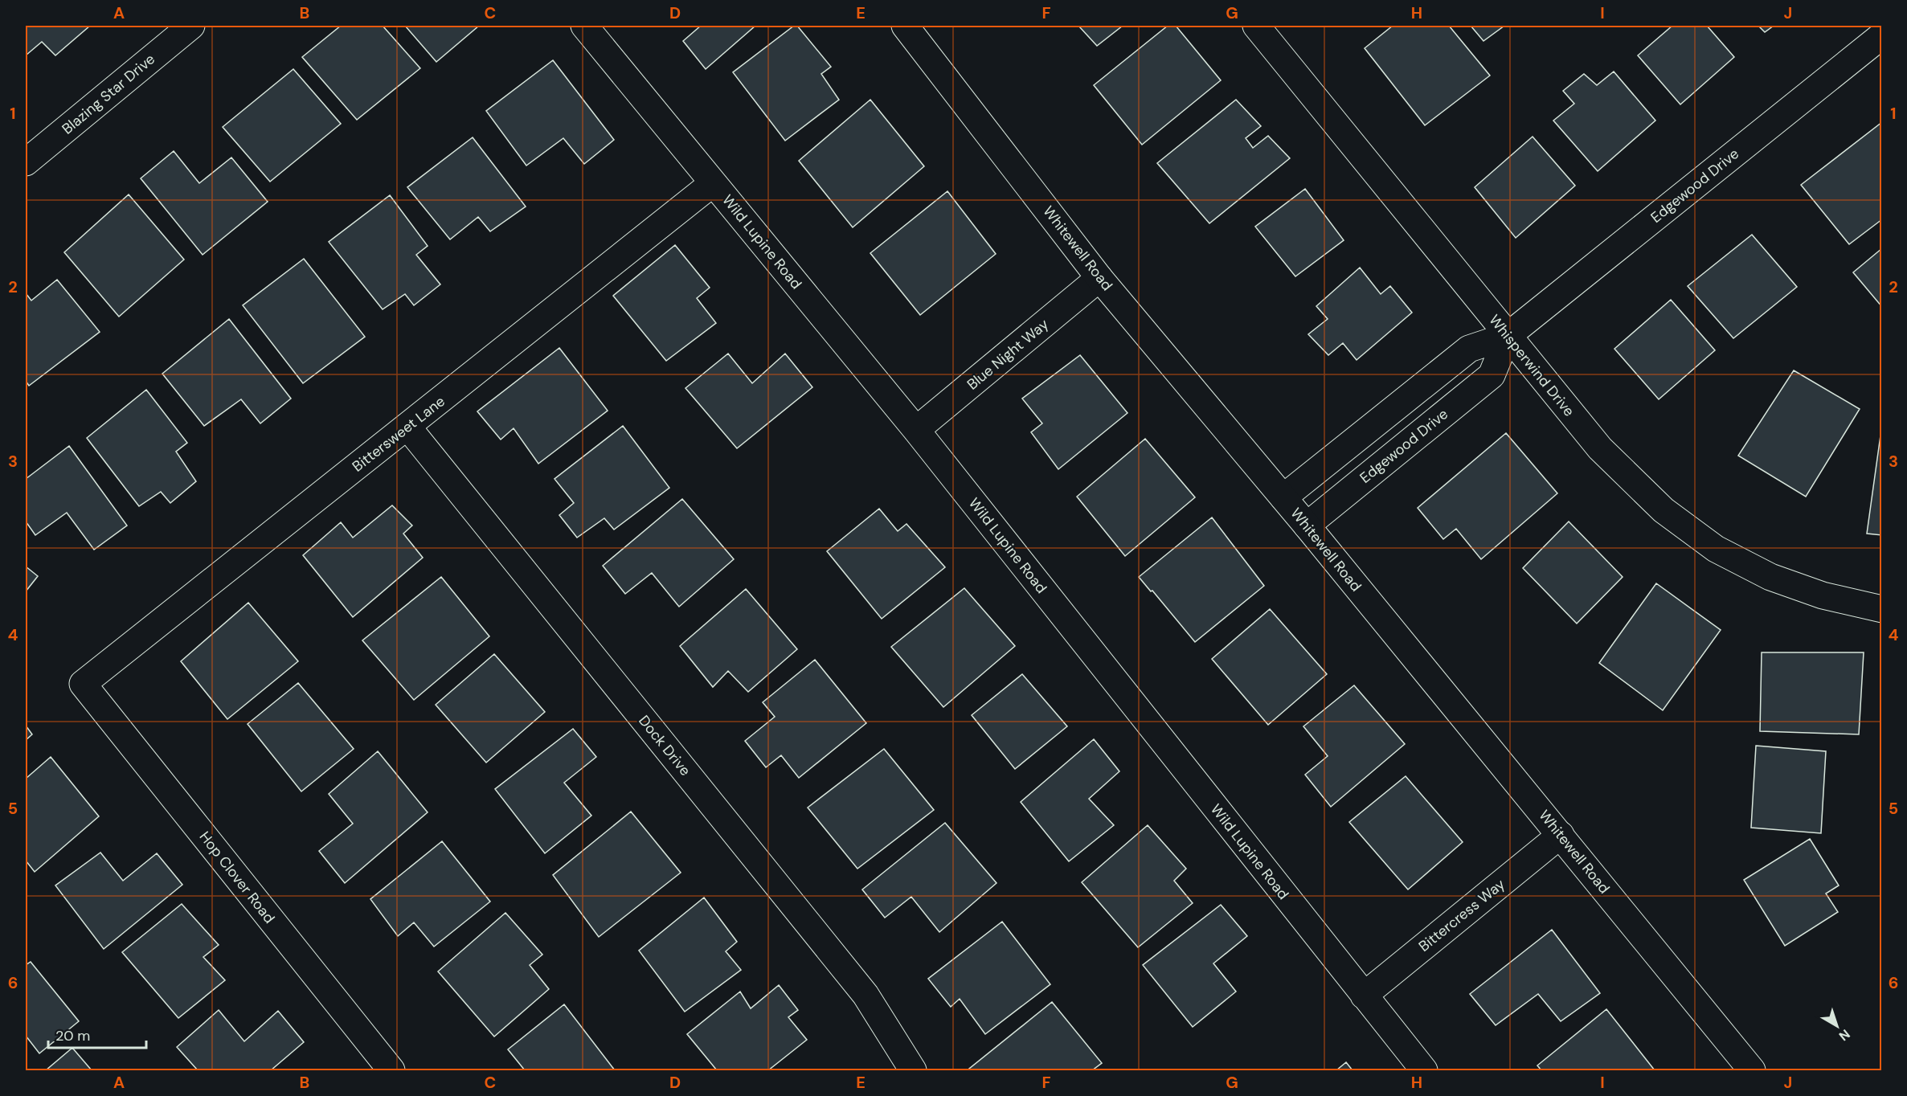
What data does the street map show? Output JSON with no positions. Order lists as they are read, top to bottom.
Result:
{
  "streets": {
    "street": [
      "Blazing Star Drive",
      "Edgewood Drive",
      "Wild Lupine Road",
      "Whitewell Road",
      "Blue Night Way",
      "Whisperwind Drive",
      "Bittersweet Lane",
      "Dock Drive",
      "Hop Clover Road",
      "Bittercress Way"
    ]
  },
  "crossings": [
    ["Edgewood Drive", "Whitewell Road"],
    ["Edgewood Drive", "Whisperwind Drive"],
    ["Wild Lupine Road", "Blue Night Way"],
    ["Wild Lupine Road", "Bittersweet Lane"],
    ["Wild Lupine Road", "Bittercress Way"],
    ["Whitewell Road", "Blue Night Way"],
    ["Whitewell Road", "Bittercress Way"],
    ["Bittersweet Lane", "Dock Drive"],
    ["Bittersweet Lane", "Hop Clover Road"]
  ],
  "scale_bar": "20 m",
  "north": "bottom right",
  "grid": {
    "columns": [
      "A",
      "B",
      "C",
      "D",
      "E",
      "F",
      "G",
      "H",
      "I",
      "J"
    ],
    "rows": [
      "1",
      "2",
      "3",
      "4",
      "5",
      "6"
    ]
  }
}
